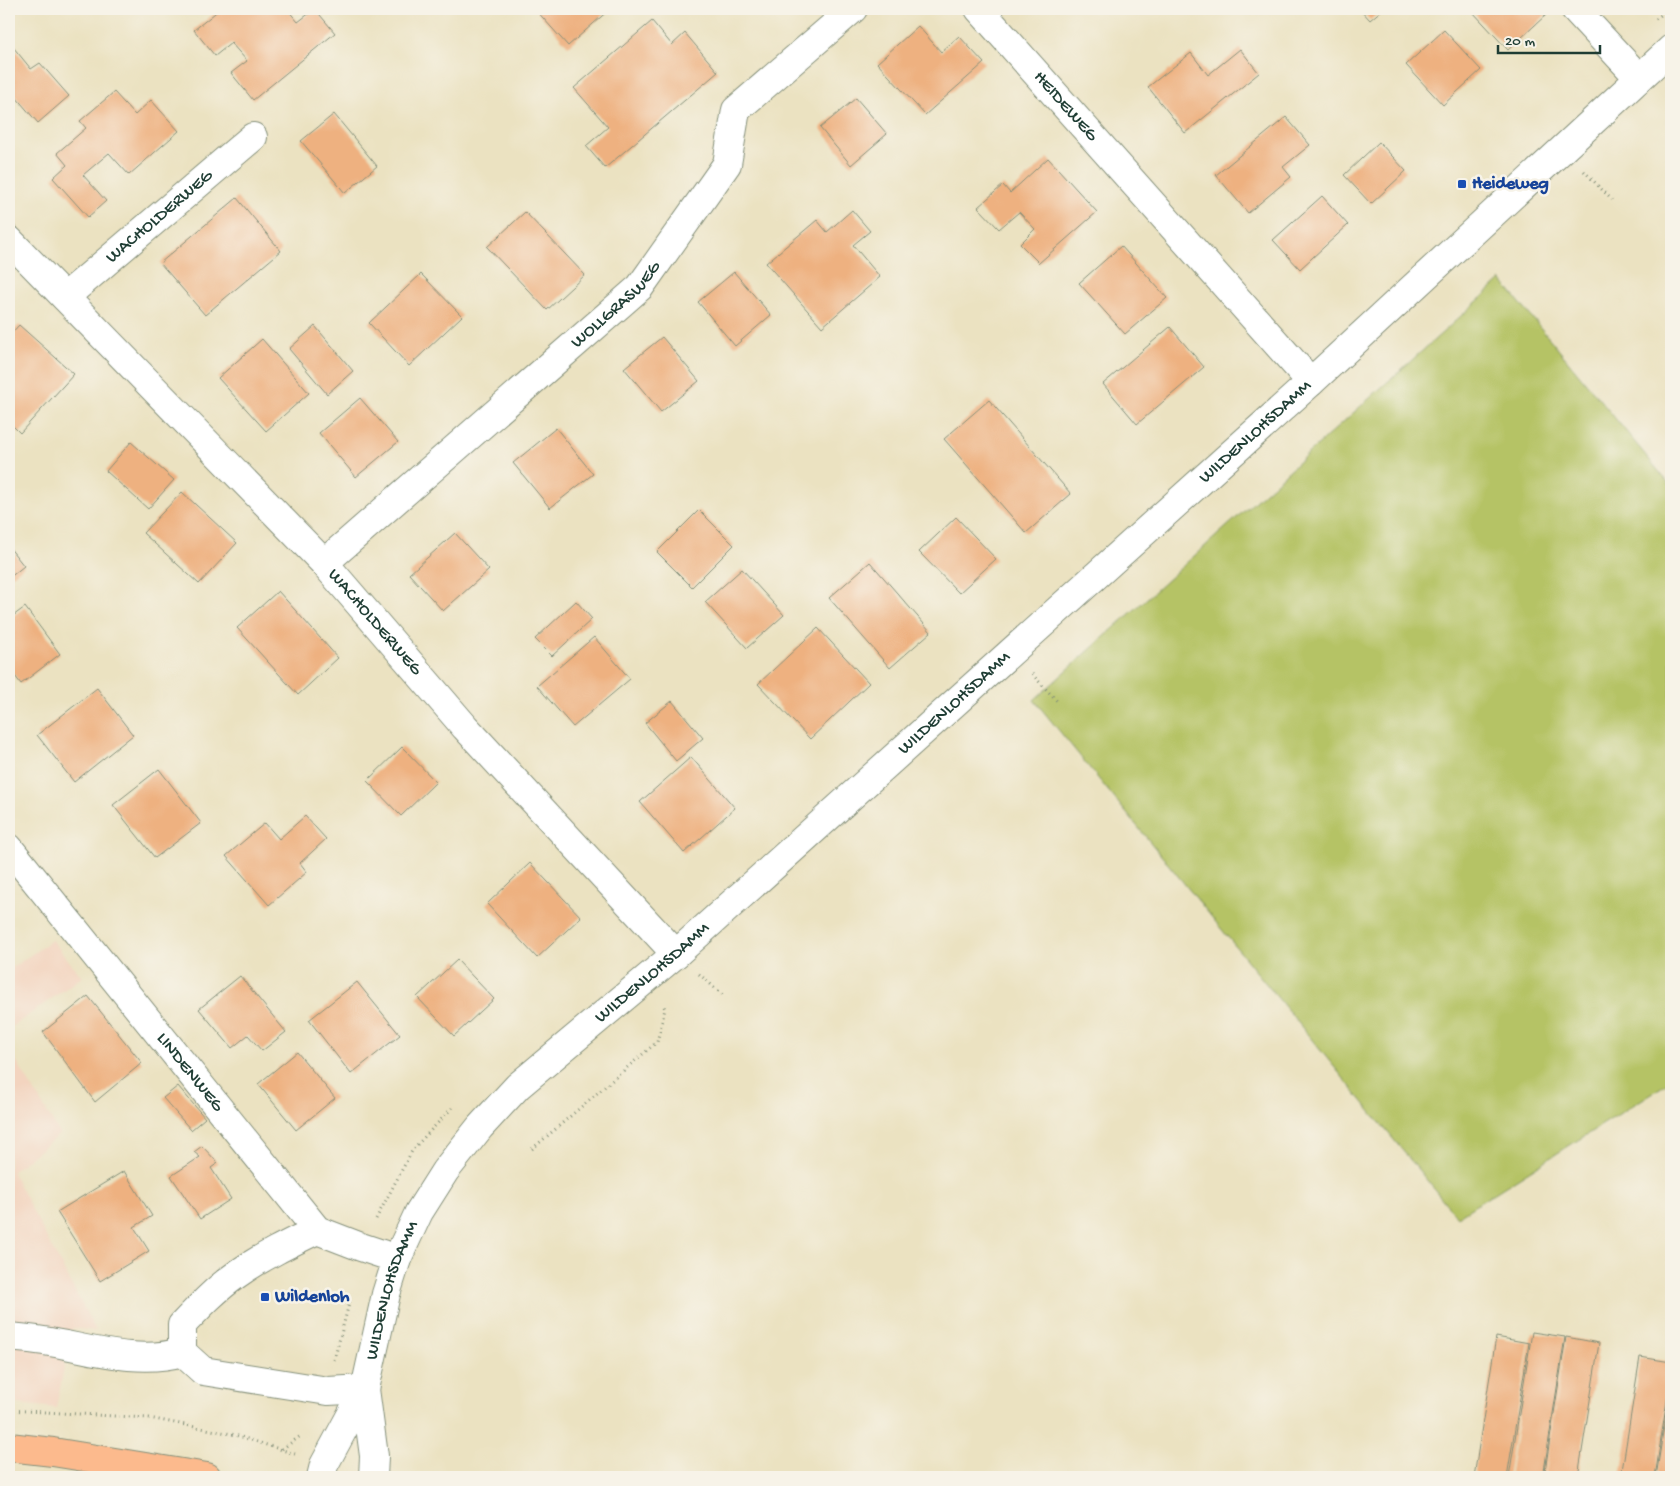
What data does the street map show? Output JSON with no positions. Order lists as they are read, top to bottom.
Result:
{
  "streets": {
    "street": [
      "HEIDEWEG",
      "WACHOLDERWEG",
      "WOLLGRASWEG",
      "WILDENLOHSDAMM",
      "LINDENWEG"
    ]
  },
  "crossings": [
    ["HEIDEWEG", "WILDENLOHSDAMM"],
    ["WACHOLDERWEG", "WOLLGRASWEG"],
    ["WACHOLDERWEG", "WILDENLOHSDAMM"],
    ["WILDENLOHSDAMM", "LINDENWEG"]
  ],
  "places": {
    "transit": ["Heideweg", "Wildenloh"]
  },
  "scale_bar": "20 m"
}
